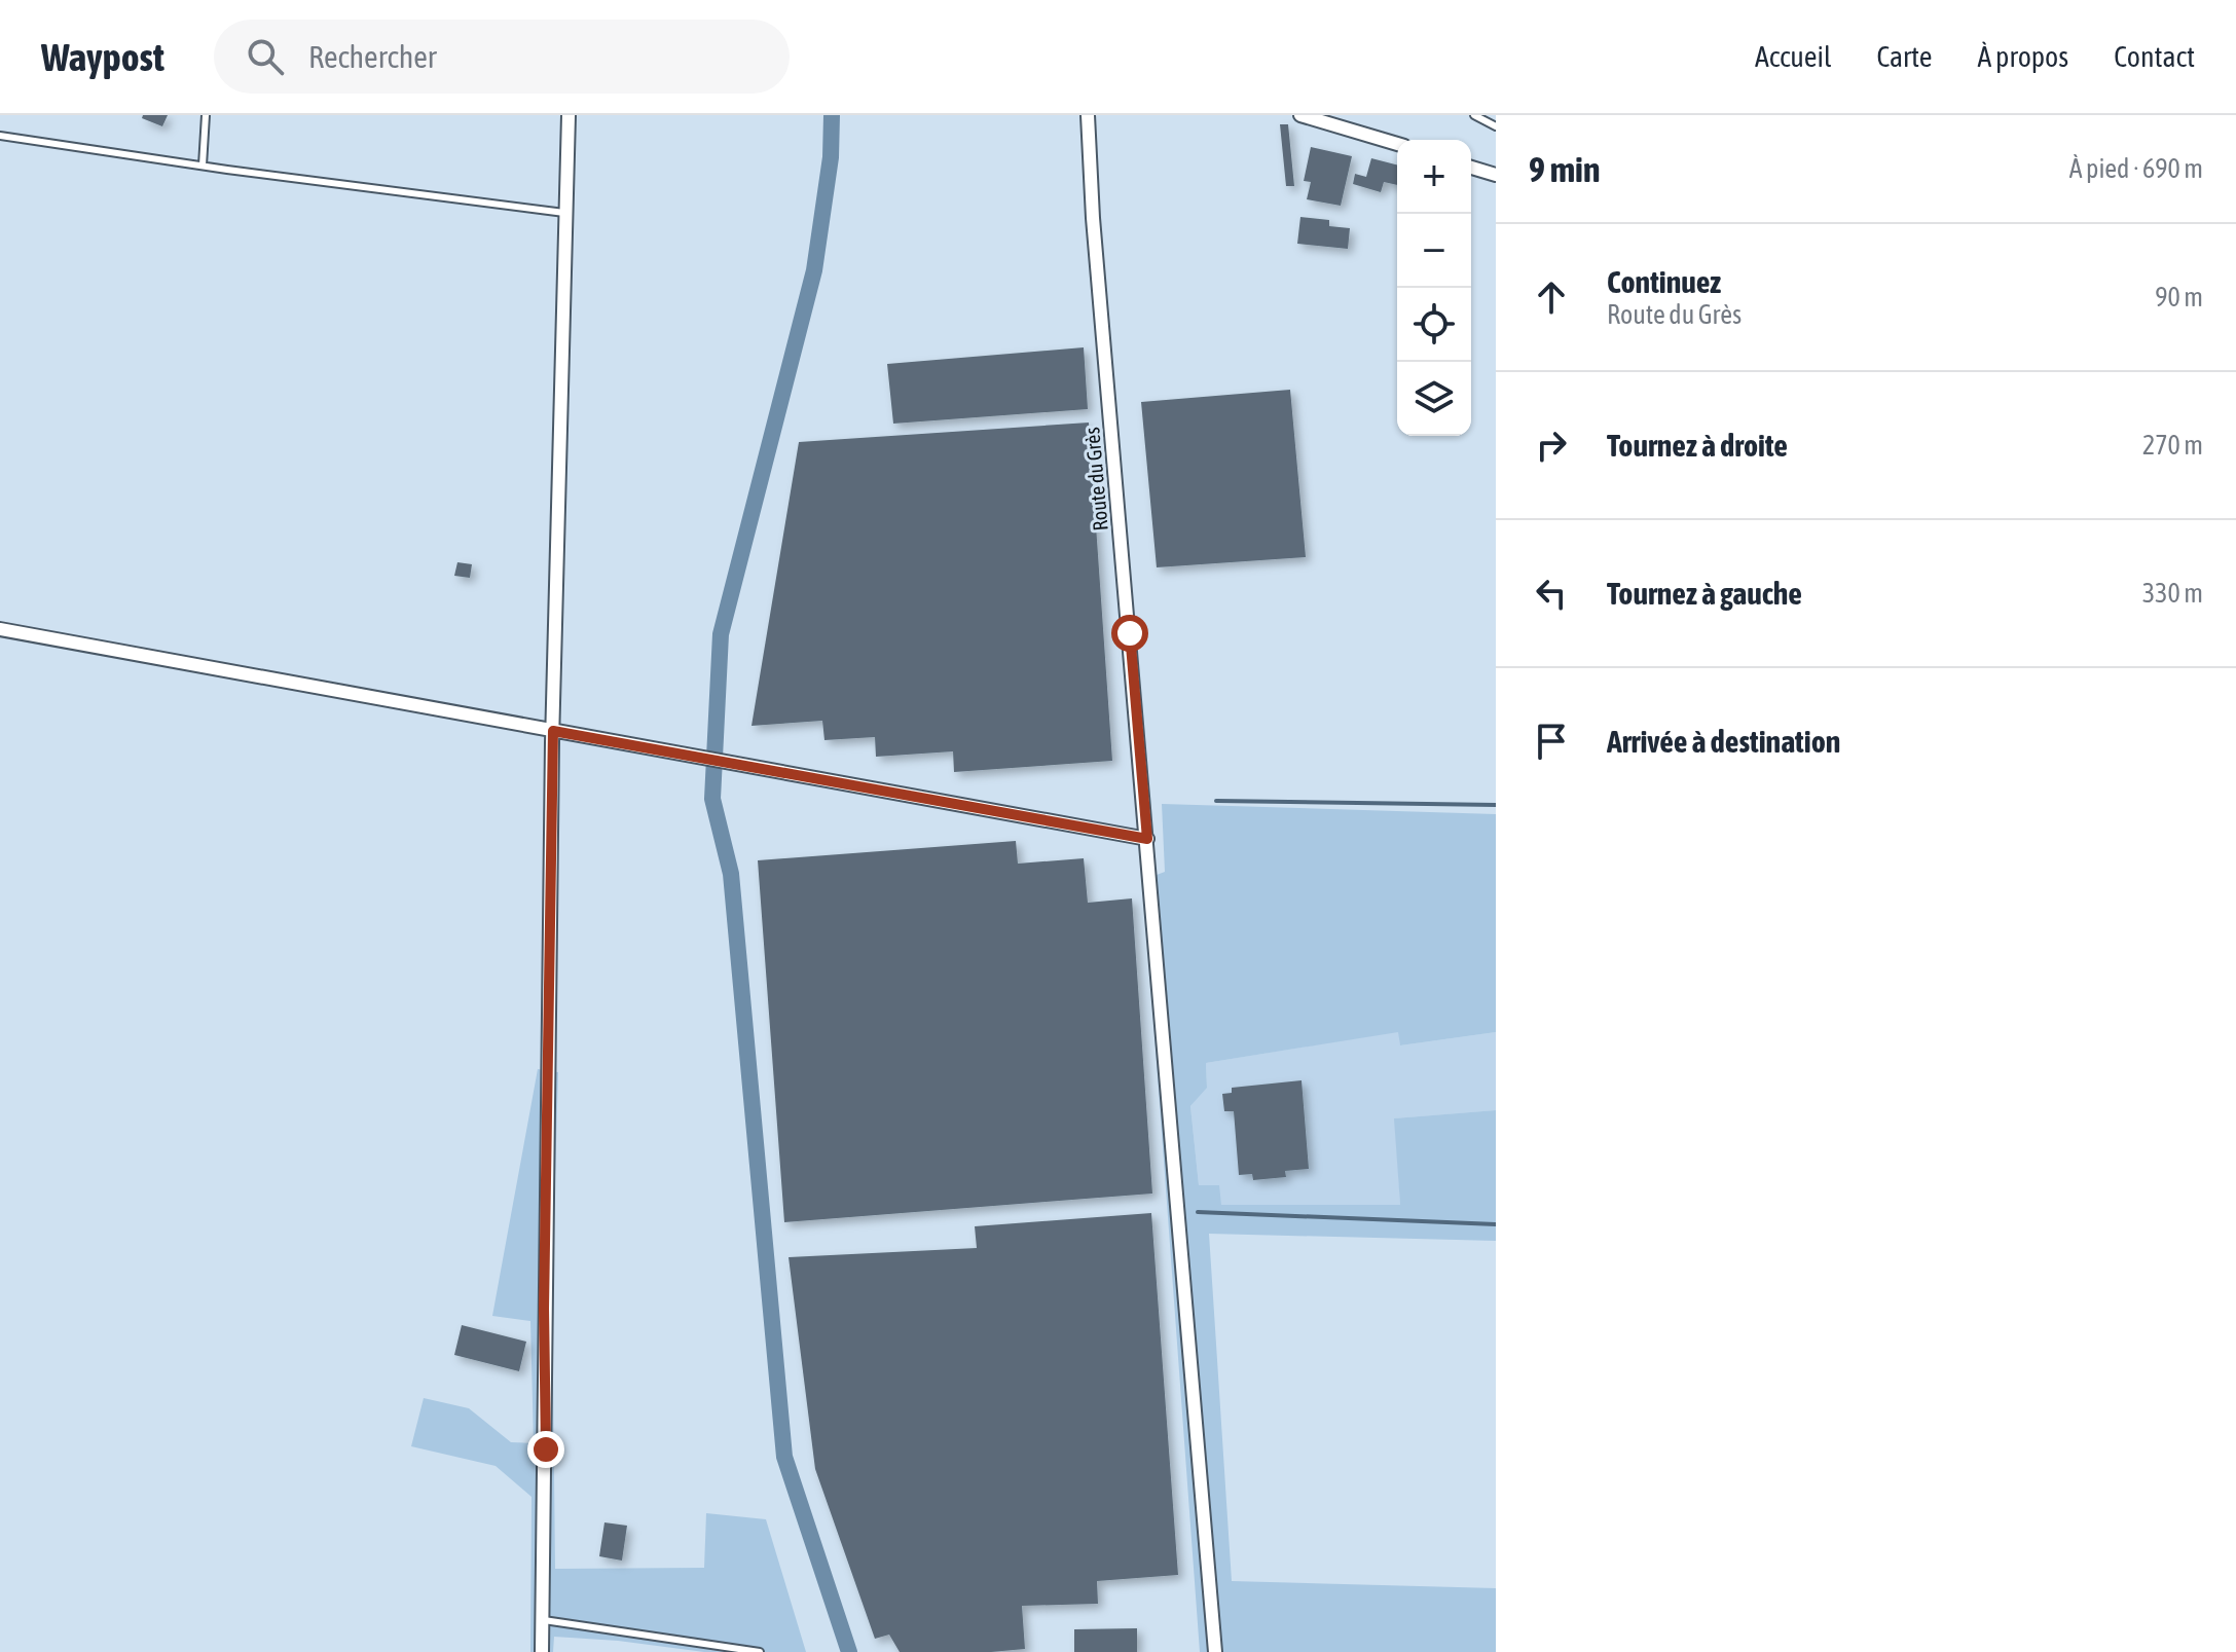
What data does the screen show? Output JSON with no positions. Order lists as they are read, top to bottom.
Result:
{
  "streets": {
    "street": ["Route du Grès"]
  },
  "page": {
    "header": "Waypost",
    "search": "Rechercher",
    "nav": [
      "Accueil",
      "Carte",
      "À propos",
      "Contact"
    ],
    "heading": ["9 min", "À pied · 690 m"],
    "map_buttons": ["+", "−"],
    "list": [
      ["Continuez", "Route du Grès", "90 m"],
      ["Tournez à droite", "270 m"],
      ["Tournez à gauche", "330 m"],
      "Arrivée à destination"
    ]
  }
}
